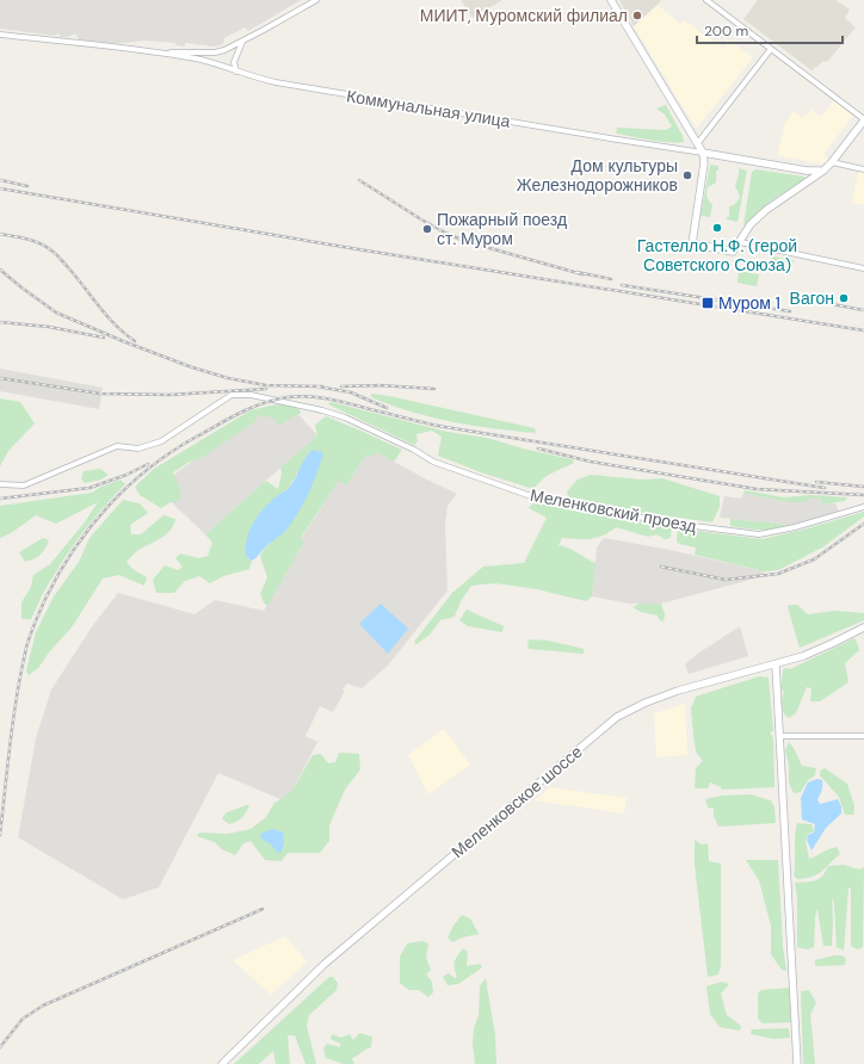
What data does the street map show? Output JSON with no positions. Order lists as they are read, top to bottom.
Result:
{
  "streets": {
    "street": ["Коммунальная улица", "Меленковский проезд", "Меленковское шоссе"]
  },
  "places": {
    "other": [
      "МИИТ, Муромский филиал",
      "Дом культуры Железнодорожников",
      "Гастелло Н.Ф. (герой Советского Союза)",
      "Пожарный поезд ст. Муром",
      "Вагон"
    ],
    "transit": ["Муром 1"]
  },
  "scale_bar": "200 m"
}
